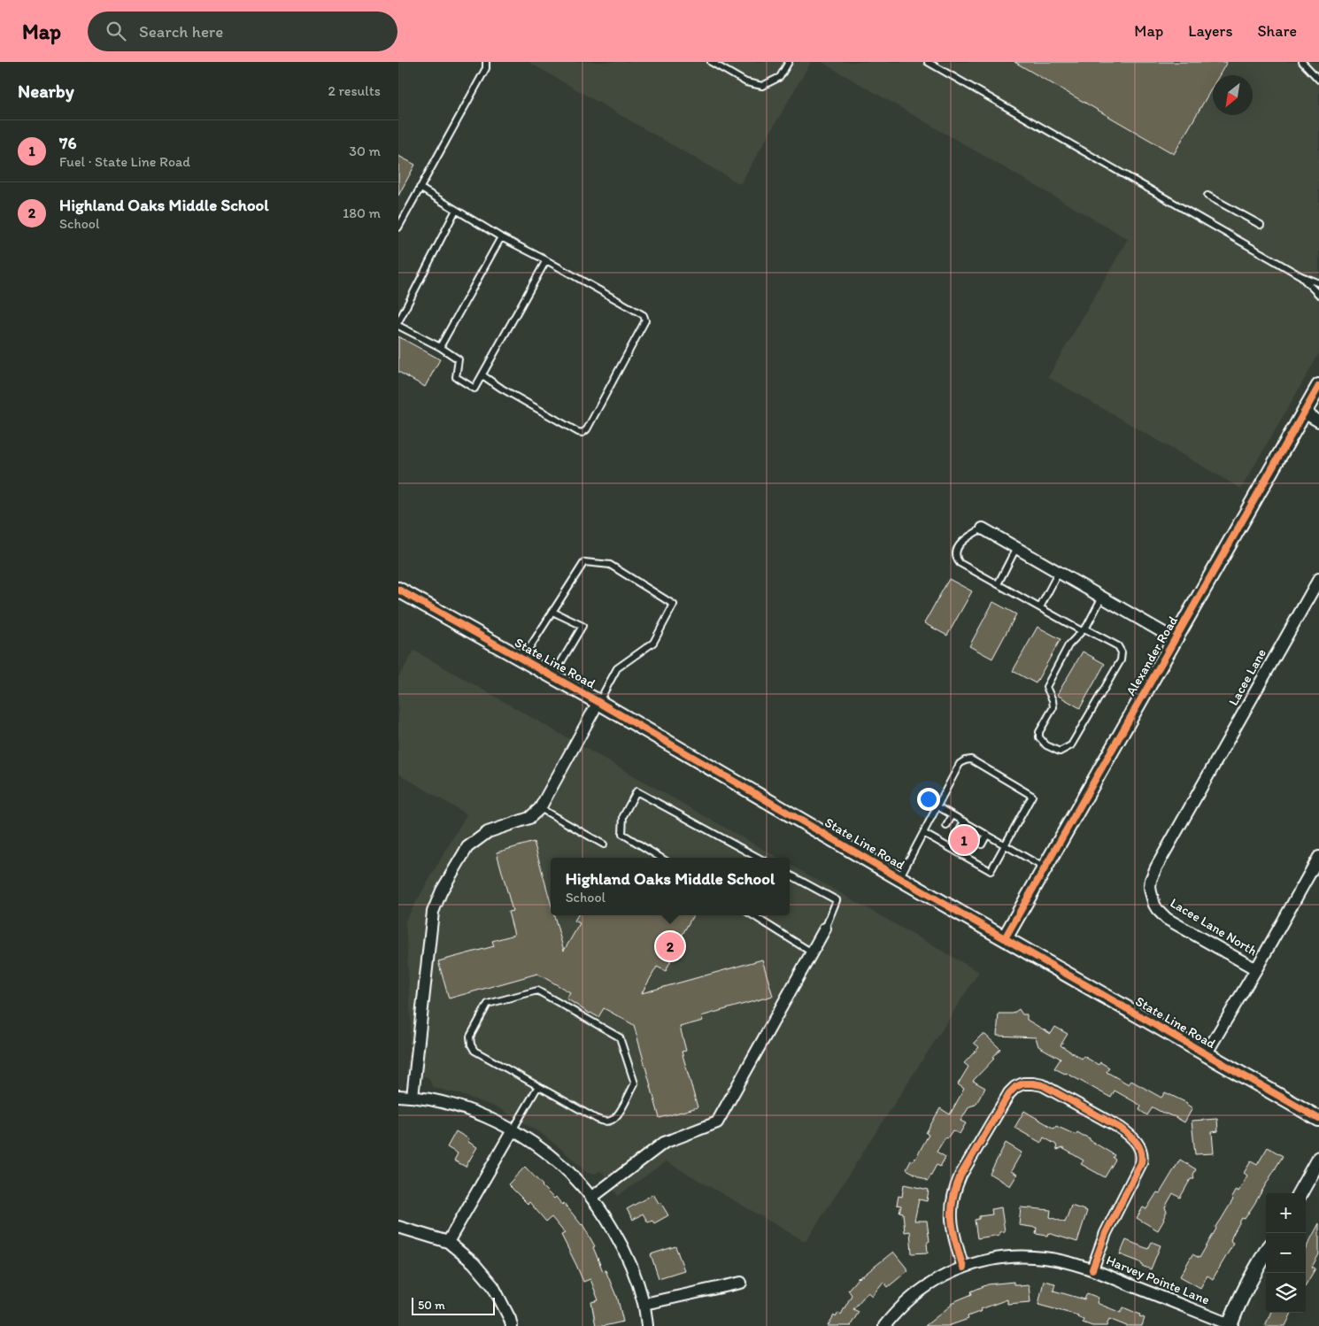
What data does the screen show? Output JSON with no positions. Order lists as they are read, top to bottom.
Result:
{
  "streets": {
    "street": [
      "Alexander Road",
      "State Line Road",
      "Lacee Lane",
      "Lacee Lane North",
      "Harvey Pointe Lane"
    ]
  },
  "crossings": [
    ["Alexander Road", "State Line Road"],
    ["Lacee Lane", "Lacee Lane North"]
  ],
  "scale_bar": "50 m",
  "north": "bottom left",
  "page": {
    "header": "Map",
    "search": "Search here",
    "nav": ["Map", "Layers", "Share"],
    "heading": ["Nearby", "2 results"],
    "list": [
      {
        "mark": "1",
        "name": "76",
        "note": "Fuel · State Line Road",
        "value": "30 m"
      },
      {
        "mark": "2",
        "name": "Highland Oaks Middle School",
        "note": "School",
        "value": "180 m"
      }
    ],
    "pins": ["1", "2"],
    "popup": ["Highland Oaks Middle School", "School"],
    "map_buttons": ["+", "−"],
    "scale": "50 m"
  }
}
